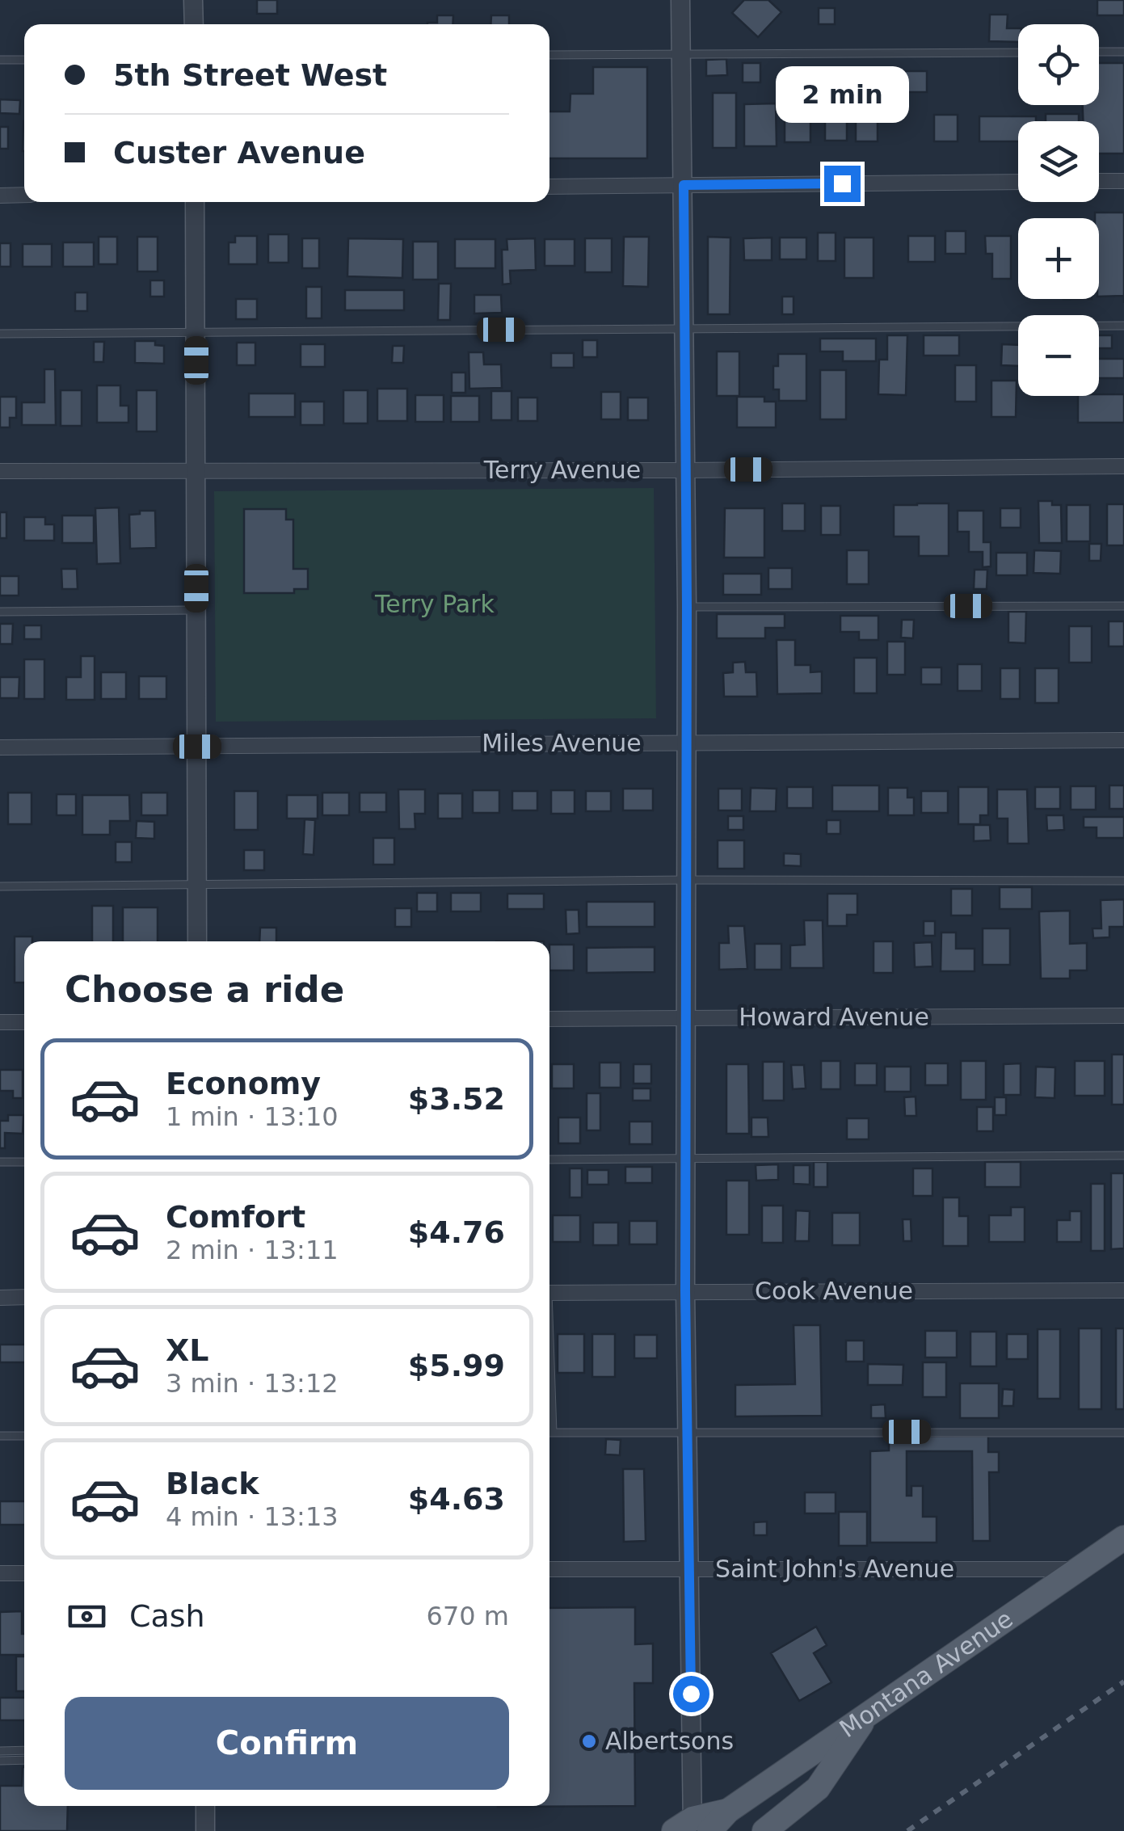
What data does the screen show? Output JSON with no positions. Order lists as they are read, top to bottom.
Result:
{
  "streets": {
    "main road": ["Montana Avenue"],
    "street": [
      "Terry Avenue",
      "Miles Avenue",
      "Howard Avenue",
      "Cook Avenue",
      "Saint John's Avenue"
    ]
  },
  "crossings": [
    ["Saint John's Avenue", "Montana Avenue"]
  ],
  "parks": ["Terry Park"],
  "places": ["Albertsons"],
  "page": {
    "map_buttons": ["+", "−"],
    "banner": ["5th Street West", "Custer Avenue"],
    "bubble": "2 min",
    "heading": "Choose a ride",
    "list": [
      {
        "name": "Economy",
        "note": "1 min · 13:10",
        "value": "$3.52"
      },
      {
        "name": "Comfort",
        "note": "2 min · 13:11",
        "value": "$4.76"
      },
      {
        "name": "XL",
        "note": "3 min · 13:12",
        "value": "$5.99"
      },
      {
        "name": "Black",
        "note": "4 min · 13:13",
        "value": "$4.63"
      }
    ],
    "pay": ["Cash", "670 m"],
    "buttons": "Confirm"
  }
}
